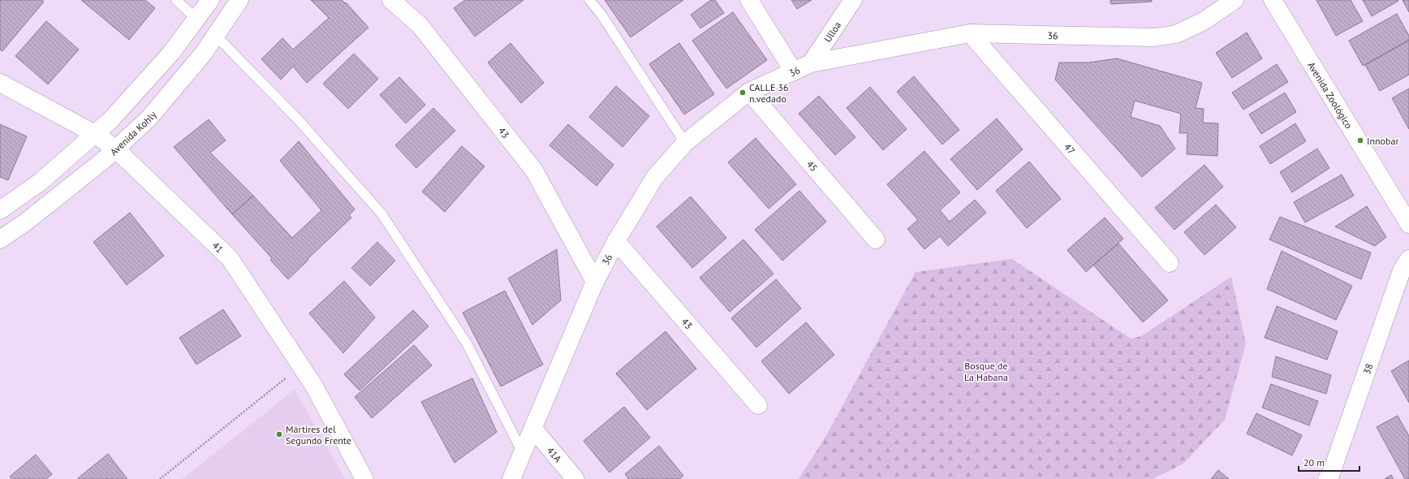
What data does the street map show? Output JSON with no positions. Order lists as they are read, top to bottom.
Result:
{
  "streets": {
    "street": [
      "Ulloa",
      "36",
      "Avenida Zoológico",
      "Avenida Kohly",
      "43",
      "47",
      "45",
      "41",
      "38",
      "41A"
    ]
  },
  "crossings": [
    ["Ulloa", "36"],
    ["36", "43"],
    ["36", "47"],
    ["36", "45"],
    ["36", "41A"],
    ["Avenida Kohly", "41"]
  ],
  "parks": ["Bosque de La Habana"],
  "places": ["CALLE 36 n.vedado", "Innobar", "Mártires del Segundo Frente"],
  "scale_bar": "20 m"
}
